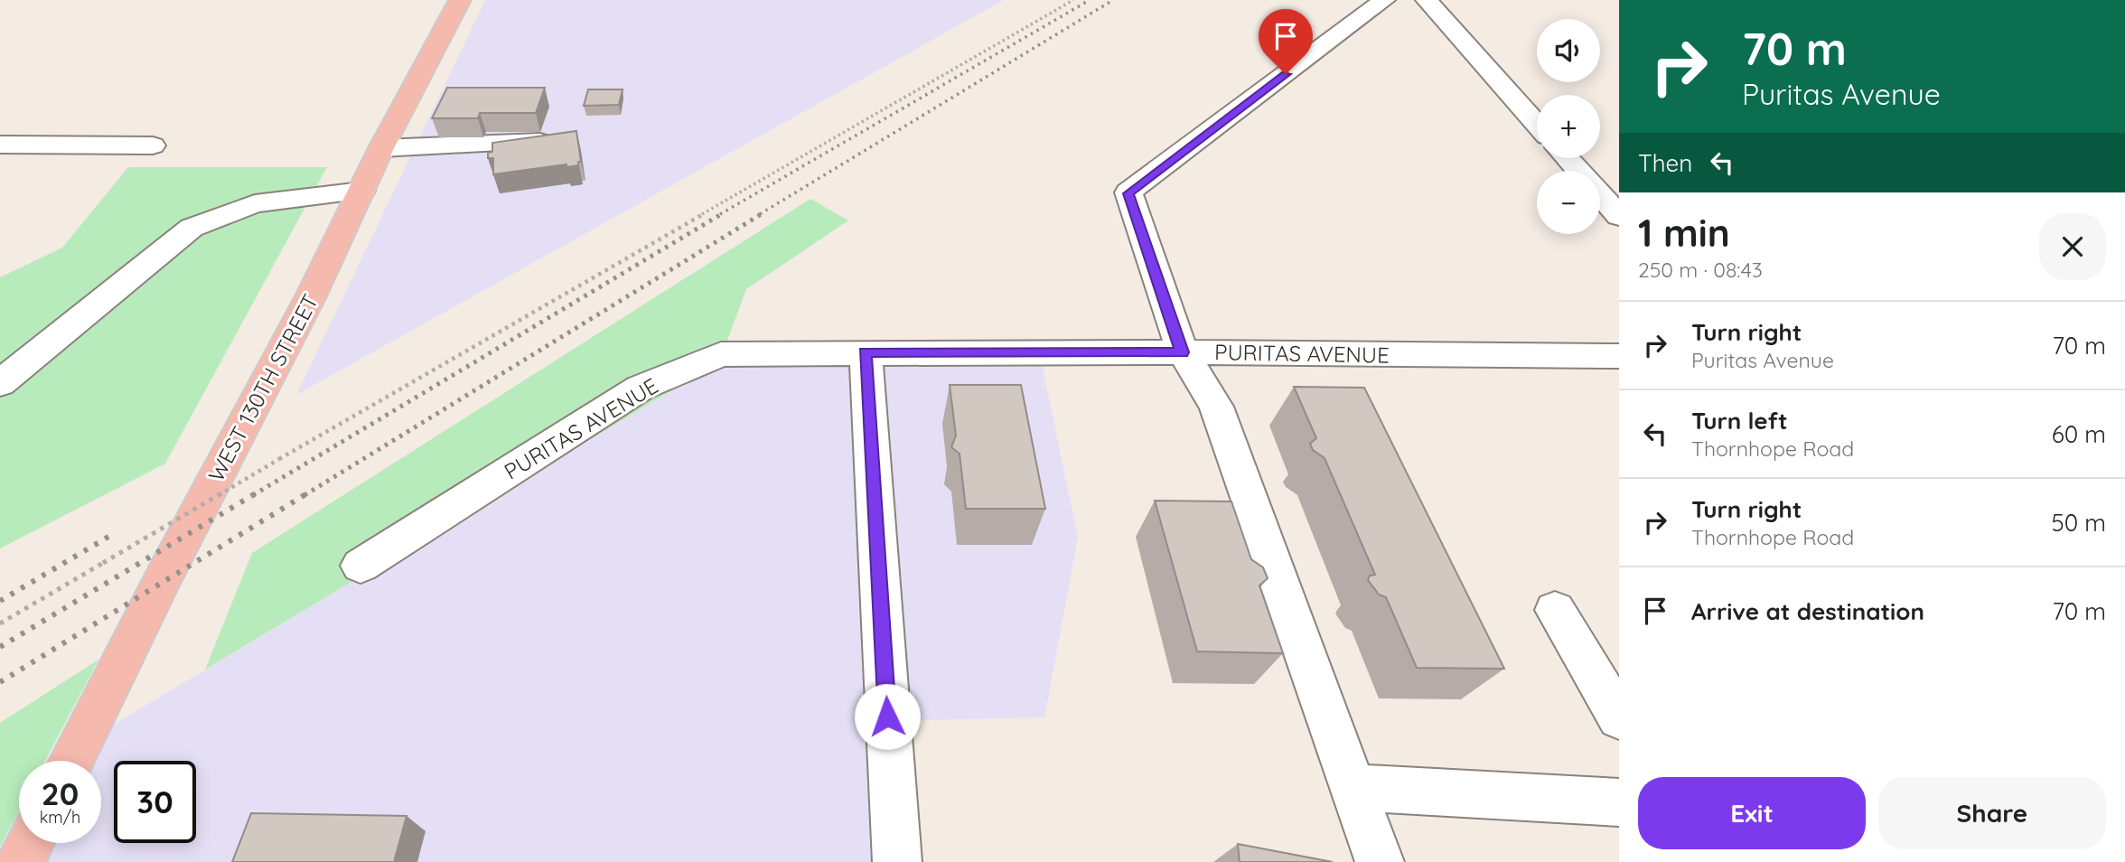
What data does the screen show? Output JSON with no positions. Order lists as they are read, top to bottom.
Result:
{
  "streets": {
    "main road": ["WEST 130TH STREET"],
    "street": ["PURITAS AVENUE"]
  },
  "page": {
    "turn": ["70 m", "Puritas Avenue"],
    "map_buttons": ["+", "−"],
    "then": "Then",
    "heading": ["1 min", "250 m · 08:43"],
    "list": [
      {
        "name": "Turn right",
        "note": "Puritas Avenue",
        "value": "70 m"
      },
      {
        "name": "Turn left",
        "note": "Thornhope Road",
        "value": "60 m"
      },
      {
        "name": "Turn right",
        "note": "Thornhope Road",
        "value": "50 m"
      },
      {
        "name": "Arrive at destination",
        "value": "70 m"
      }
    ],
    "speed": "20 km/h",
    "limit": "30",
    "buttons": ["Exit", "Share"]
  }
}
